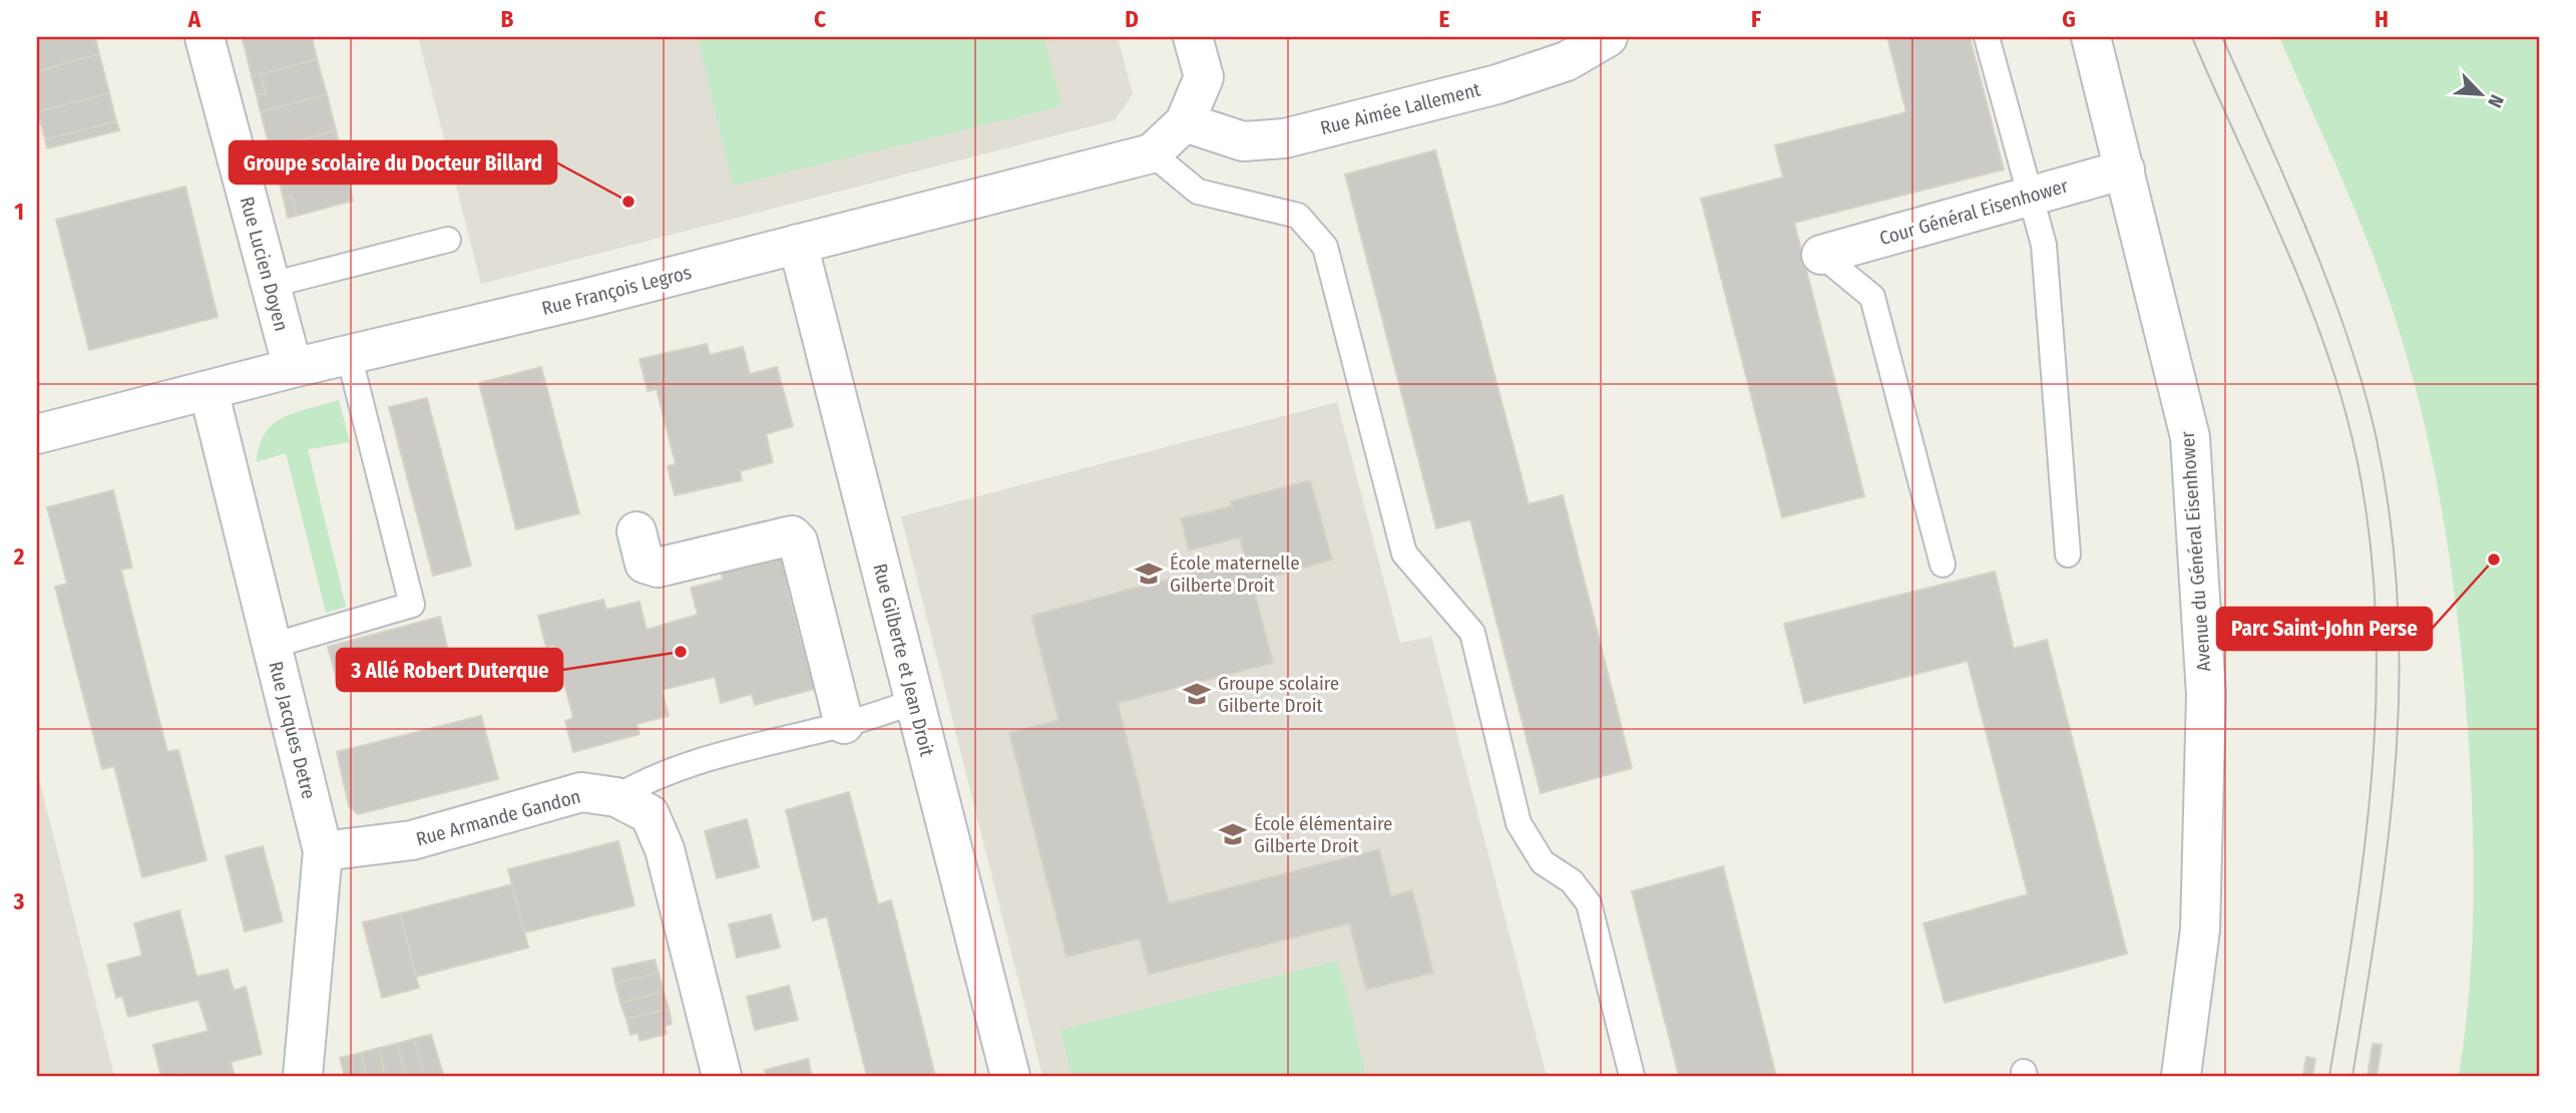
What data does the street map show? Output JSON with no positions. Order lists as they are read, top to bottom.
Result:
{
  "streets": {
    "street": [
      "Rue Aimée Lallement",
      "Cour Général Eisenhower",
      "Rue Lucien Doyen",
      "Rue François Legros",
      "Avenue du Général Eisenhower",
      "Rue Gilberte et Jean Droit",
      "Rue Jacques Detre",
      "Rue Armande Gandon"
    ]
  },
  "crossings": [
    ["Rue Aimée Lallement", "Rue François Legros"],
    ["Cour Général Eisenhower", "Avenue du Général Eisenhower"],
    ["Rue Lucien Doyen", "Rue François Legros"],
    ["Rue François Legros", "Rue Gilberte et Jean Droit"],
    ["Rue François Legros", "Rue Jacques Detre"],
    ["Rue Jacques Detre", "Rue Armande Gandon"]
  ],
  "places": {
    "other": ["Groupe scolaire du Docteur Billard", "Parc Saint-John Perse", "3 Allé Robert Duterque"],
    "school or university": ["École maternelle Gilberte Droit", "Groupe scolaire Gilberte Droit", "École élémentaire Gilberte Droit"]
  },
  "north": "bottom right",
  "grid": {
    "columns": [
      "A",
      "B",
      "C",
      "D",
      "E",
      "F",
      "G",
      "H"
    ],
    "rows": ["1", "2", "3"]
  }
}
